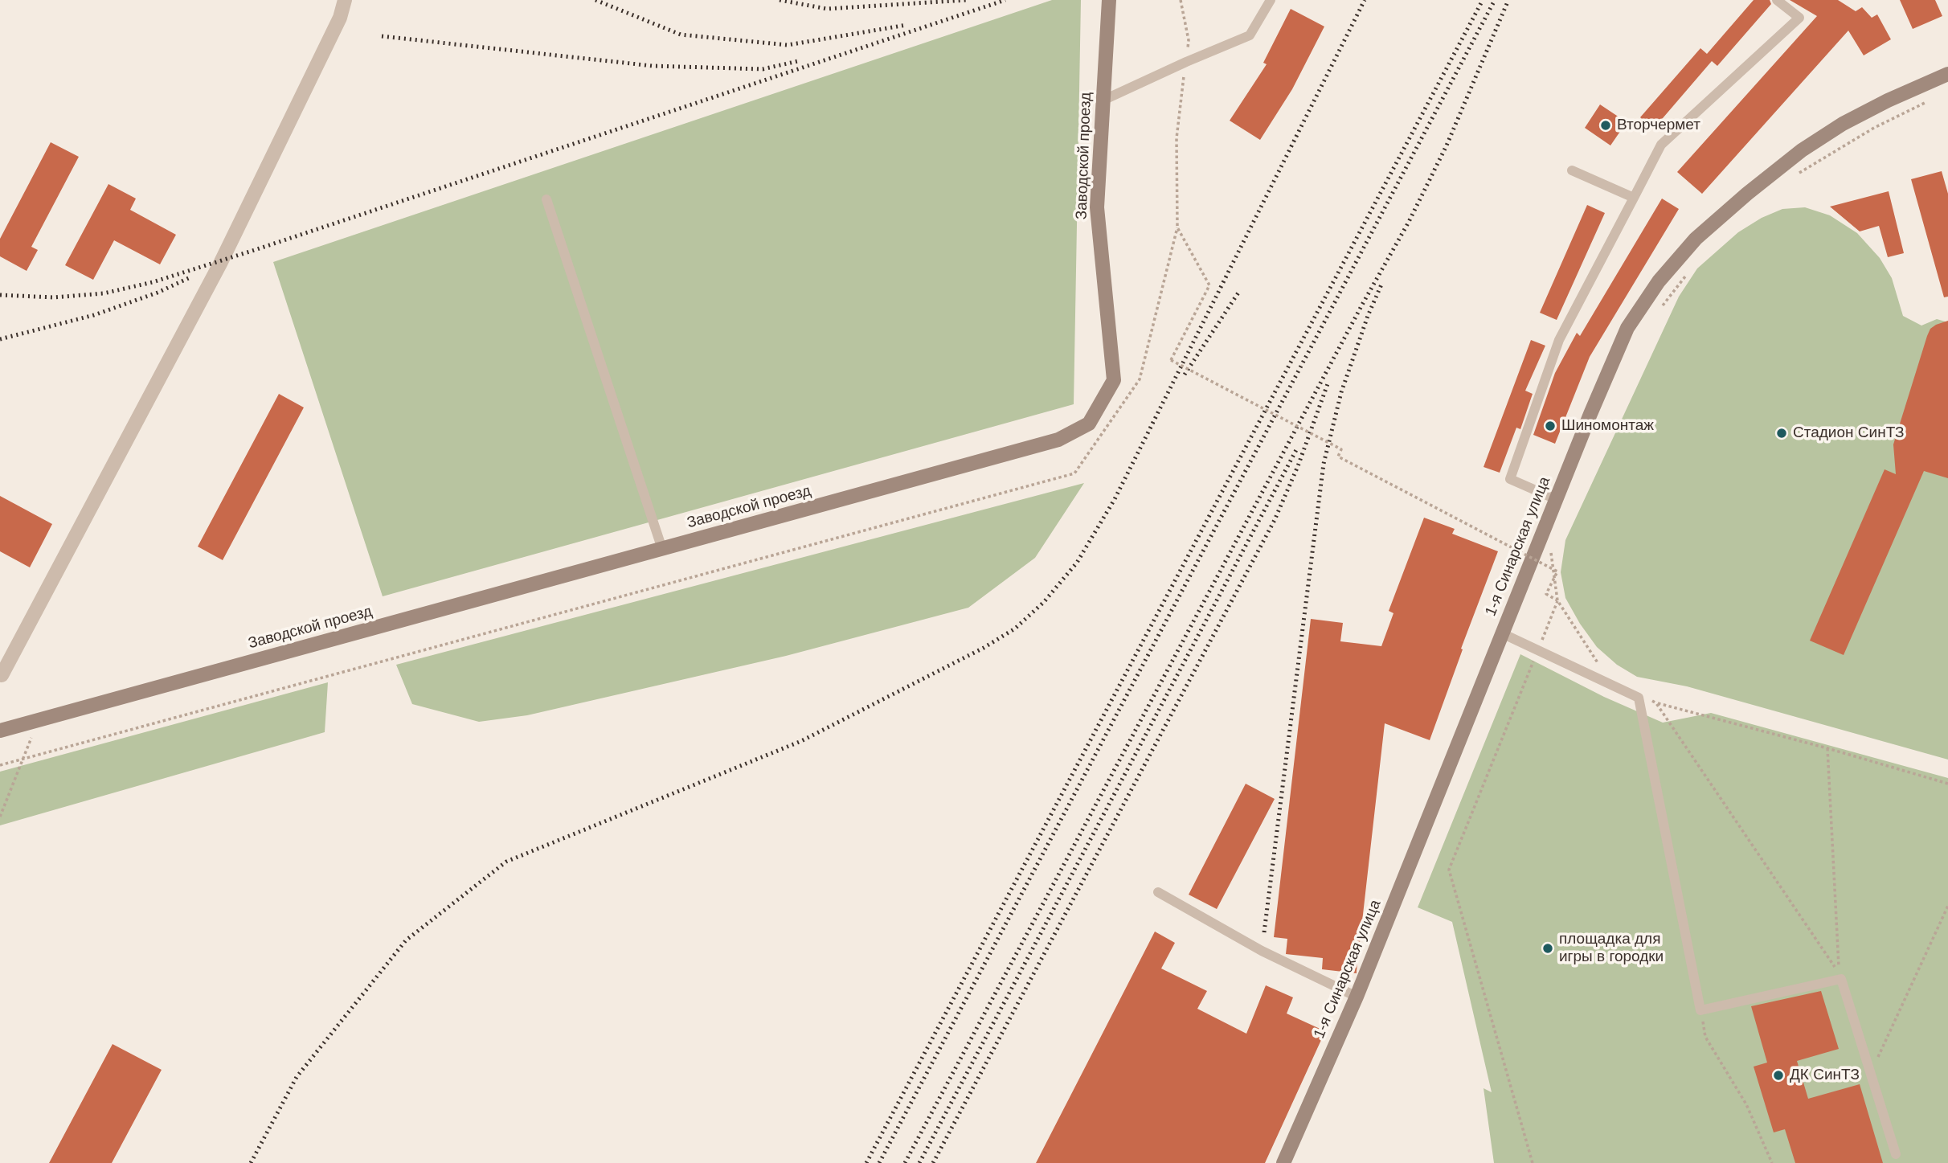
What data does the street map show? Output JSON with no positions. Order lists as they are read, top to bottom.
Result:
{
  "streets": {
    "street": ["Заводской проезд", "1-я Синарская улица"]
  },
  "places": [
    "Вторчермет",
    "Шиномонтаж",
    "Стадион СинТЗ",
    "площадка для игры в городки",
    "ДК СинТЗ"
  ]
}
